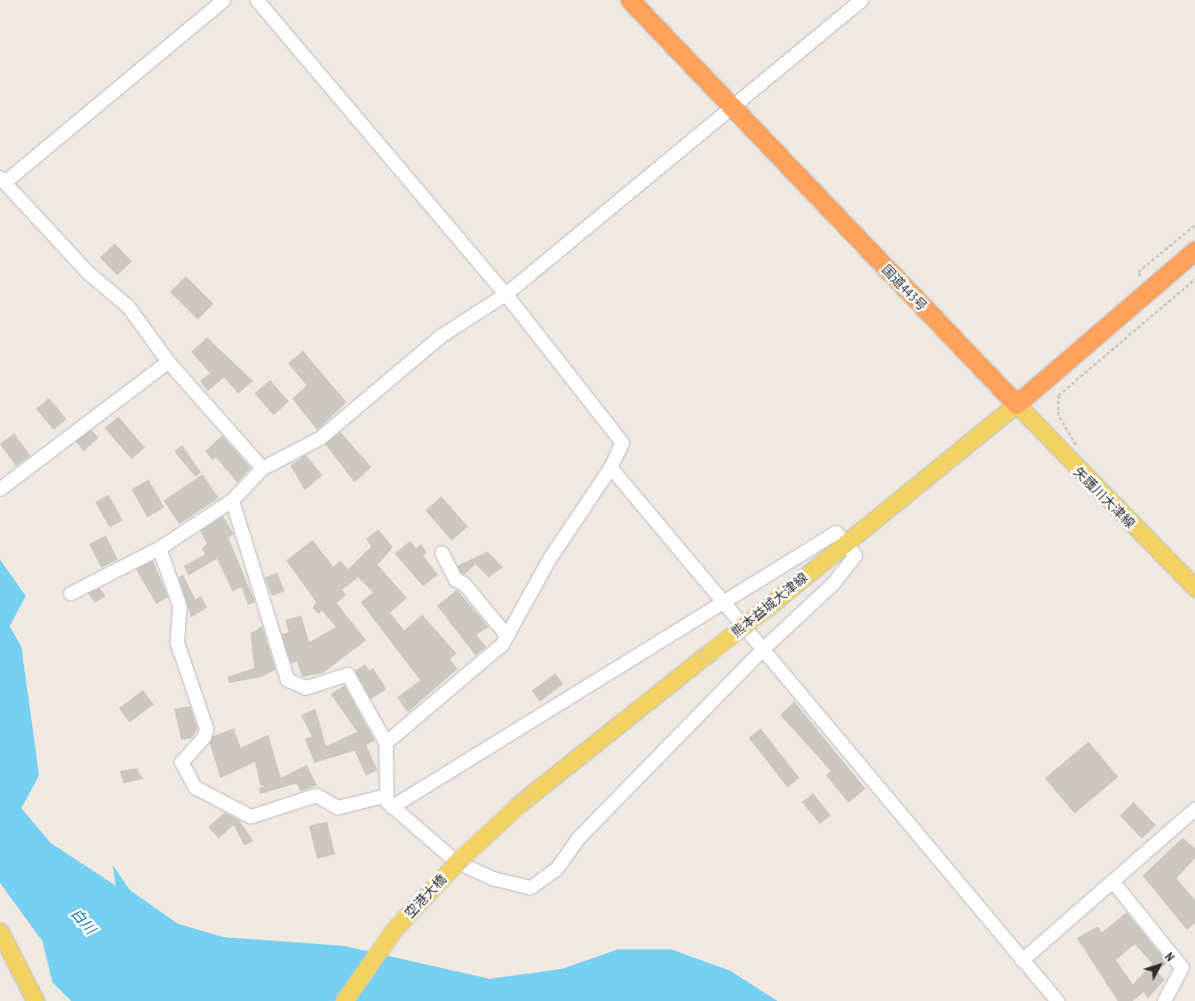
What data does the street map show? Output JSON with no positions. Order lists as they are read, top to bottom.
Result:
{
  "streets": {
    "highway": ["国道443号"],
    "main road": ["矢護川大津線", "熊本益城大津線", "空港大橋"]
  },
  "crossings": [
    ["国道443号", "矢護川大津線"],
    ["国道443号", "熊本益城大津線"],
    ["矢護川大津線", "熊本益城大津線"],
    ["熊本益城大津線", "空港大橋"]
  ],
  "water": ["白川"],
  "north": "top right"
}
